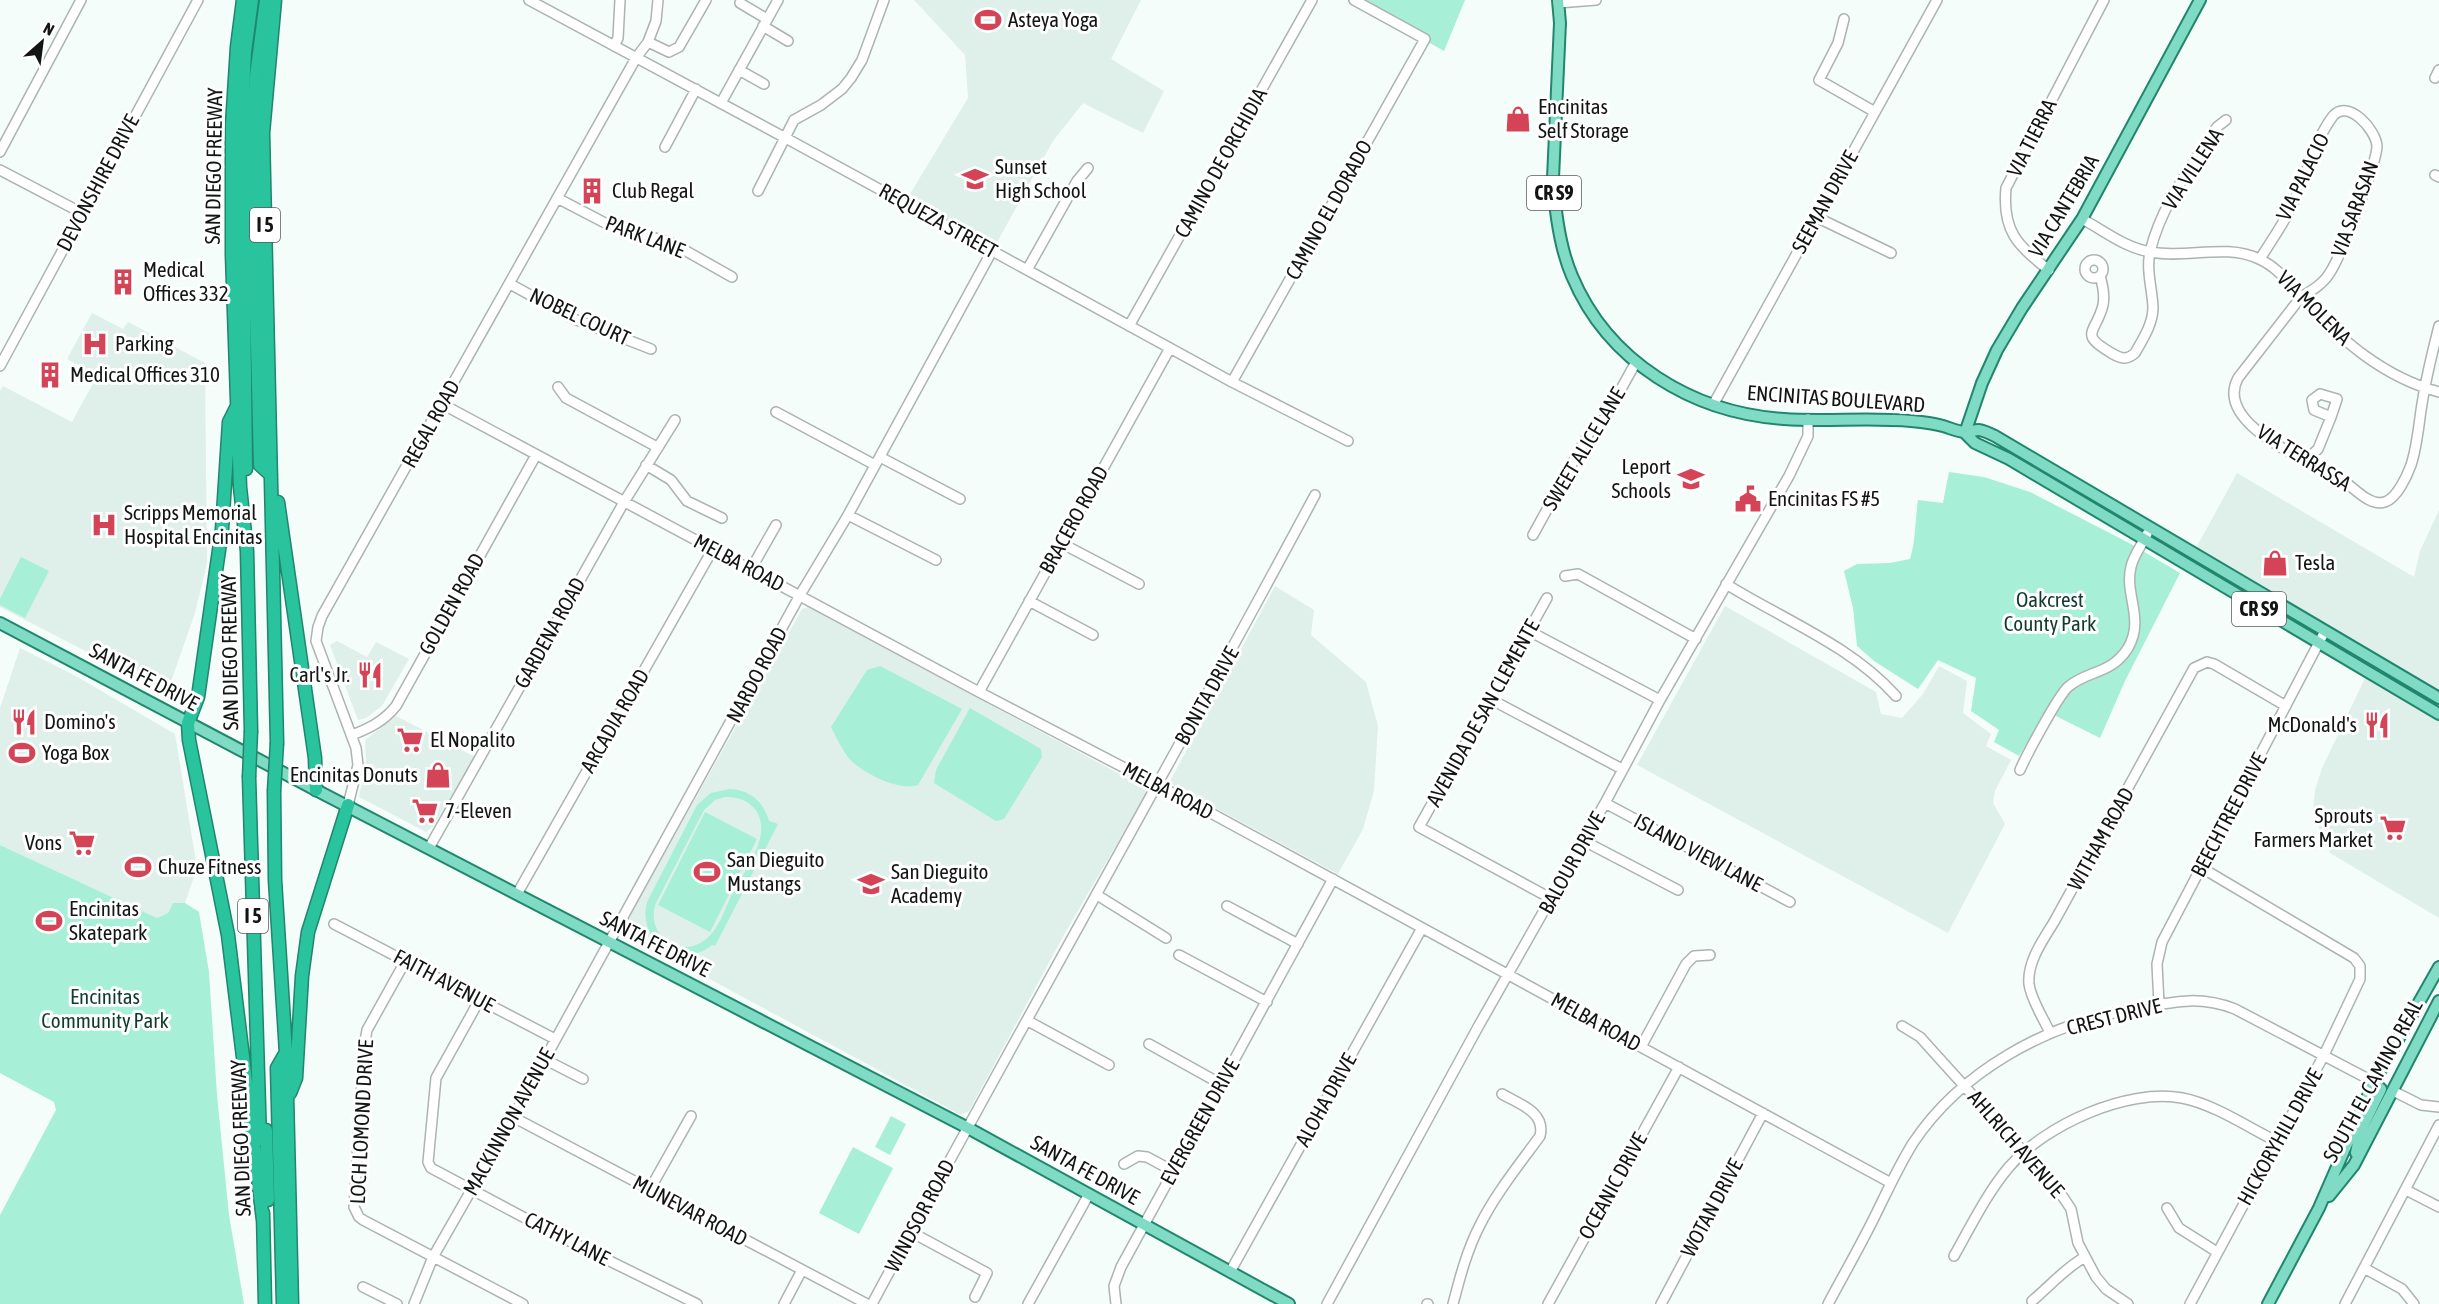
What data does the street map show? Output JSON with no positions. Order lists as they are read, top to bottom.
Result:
{
  "streets": {
    "highway": ["SAN DIEGO FREEWAY", "I 5"],
    "main road": [
      "CR S9",
      "VIA CANTEBRIA",
      "ENCINITAS BOULEVARD",
      "SANTA FE DRIVE",
      "SOUTH EL CAMINO REAL"
    ],
    "street": [
      "VIA TIERRA",
      "CAMINO DE ORCHIDIA",
      "VIA VILLENA",
      "VIA PALACIO",
      "DEVONSHIRE DRIVE",
      "SEEMAN DRIVE",
      "VIA SARASAN",
      "CAMINO EL DORADO",
      "REQUEZA STREET",
      "PARK LANE",
      "VIA MOLENA",
      "NOBEL COURT",
      "REGAL ROAD",
      "SWEET ALICE LANE",
      "VIA TERRASSA",
      "BRACERO ROAD",
      "MELBA ROAD",
      "GOLDEN ROAD",
      "GARDENA ROAD",
      "NARDO ROAD",
      "BONITA DRIVE",
      "AVENIDA DE SAN CLEMENTE",
      "ARCADIA ROAD",
      "BEECHTREE DRIVE",
      "WITHAM ROAD",
      "ISLAND VIEW LANE",
      "BALOUR DRIVE",
      "FAITH AVENUE",
      "CREST DRIVE",
      "ALOHA DRIVE",
      "LOCH LOMOND DRIVE",
      "MACKINNON AVENUE",
      "EVERGREEN DRIVE",
      "HICKORYHILL DRIVE",
      "AHLRICH AVENUE",
      "OCEANIC DRIVE",
      "WOTAN DRIVE",
      "MUNEVAR ROAD",
      "WINDSOR ROAD",
      "CATHY LANE"
    ]
  },
  "crossings": [
    ["VIA TIERRA", "VIA CANTEBRIA"],
    ["CAMINO DE ORCHIDIA", "REQUEZA STREET"],
    ["VIA VILLENA", "VIA MOLENA"],
    ["VIA PALACIO", "VIA SARASAN"],
    ["VIA PALACIO", "VIA MOLENA"],
    ["SEEMAN DRIVE", "ENCINITAS BOULEVARD"],
    ["VIA CANTEBRIA", "VIA MOLENA"],
    ["VIA CANTEBRIA", "ENCINITAS BOULEVARD"],
    ["VIA SARASAN", "VIA MOLENA"],
    ["VIA SARASAN", "VIA TERRASSA"],
    ["CAMINO EL DORADO", "REQUEZA STREET"],
    ["REQUEZA STREET", "REGAL ROAD"],
    ["REQUEZA STREET", "BRACERO ROAD"],
    ["REQUEZA STREET", "NARDO ROAD"],
    ["PARK LANE", "REGAL ROAD"],
    ["VIA MOLENA", "VIA TERRASSA"],
    ["NOBEL COURT", "REGAL ROAD"],
    ["ENCINITAS BOULEVARD", "SWEET ALICE LANE"],
    ["ENCINITAS BOULEVARD", "BEECHTREE DRIVE"],
    ["ENCINITAS BOULEVARD", "BALOUR DRIVE"],
    ["REGAL ROAD", "MELBA ROAD"],
    ["REGAL ROAD", "GOLDEN ROAD"],
    ["REGAL ROAD", "SANTA FE DRIVE"],
    ["BRACERO ROAD", "MELBA ROAD"],
    ["MELBA ROAD", "GOLDEN ROAD"],
    ["MELBA ROAD", "GARDENA ROAD"],
    ["MELBA ROAD", "NARDO ROAD"],
    ["MELBA ROAD", "BONITA DRIVE"],
    ["MELBA ROAD", "ARCADIA ROAD"],
    ["MELBA ROAD", "BALOUR DRIVE"],
    ["MELBA ROAD", "CREST DRIVE"],
    ["MELBA ROAD", "ALOHA DRIVE"],
    ["MELBA ROAD", "EVERGREEN DRIVE"],
    ["MELBA ROAD", "OCEANIC DRIVE"],
    ["MELBA ROAD", "WOTAN DRIVE"],
    ["GARDENA ROAD", "SANTA FE DRIVE"],
    ["NARDO ROAD", "SANTA FE DRIVE"],
    ["NARDO ROAD", "MACKINNON AVENUE"],
    ["SANTA FE DRIVE", "BONITA DRIVE"],
    ["SANTA FE DRIVE", "ARCADIA ROAD"],
    ["SANTA FE DRIVE", "ALOHA DRIVE"],
    ["SANTA FE DRIVE", "MACKINNON AVENUE"],
    ["SANTA FE DRIVE", "EVERGREEN DRIVE"],
    ["SANTA FE DRIVE", "WINDSOR ROAD"],
    ["BONITA DRIVE", "WINDSOR ROAD"],
    ["AVENIDA DE SAN CLEMENTE", "BALOUR DRIVE"],
    ["BEECHTREE DRIVE", "WITHAM ROAD"],
    ["BEECHTREE DRIVE", "CREST DRIVE"],
    ["BEECHTREE DRIVE", "HICKORYHILL DRIVE"],
    ["WITHAM ROAD", "CREST DRIVE"],
    ["ISLAND VIEW LANE", "BALOUR DRIVE"],
    ["FAITH AVENUE", "LOCH LOMOND DRIVE"],
    ["FAITH AVENUE", "MACKINNON AVENUE"],
    ["FAITH AVENUE", "CATHY LANE"],
    ["CREST DRIVE", "SOUTH EL CAMINO REAL"],
    ["CREST DRIVE", "HICKORYHILL DRIVE"],
    ["CREST DRIVE", "AHLRICH AVENUE"],
    ["LOCH LOMOND DRIVE", "MACKINNON AVENUE"],
    ["MACKINNON AVENUE", "MUNEVAR ROAD"],
    ["MACKINNON AVENUE", "CATHY LANE"]
  ],
  "parks": ["Oakcrest County Park", "Encinitas Community Park"],
  "places": {
    "sports": [
      "Asteya Yoga",
      "Yoga Box",
      "Chuze Fitness",
      "San Dieguito Mustangs",
      "Encinitas Skatepark"
    ],
    "shop": ["Encinitas Self Storage", "Tesla", "Encinitas Donuts"],
    "school or university": ["Sunset High School", "Leport Schools", "San Dieguito Academy"],
    "building": ["Club Regal", "Medical Offices 332", "Medical Offices 310"],
    "hospital": ["Parking", "Scripps Memorial Hospital Encinitas"],
    "public building": ["Encinitas FS #5"],
    "restaurant": ["Carl's Jr.", "Domino's", "McDonald's"],
    "supermarket": [
      "El Nopalito",
      "7-Eleven",
      "Sprouts Farmers Market",
      "Vons"
    ]
  },
  "north": "top right"
}
